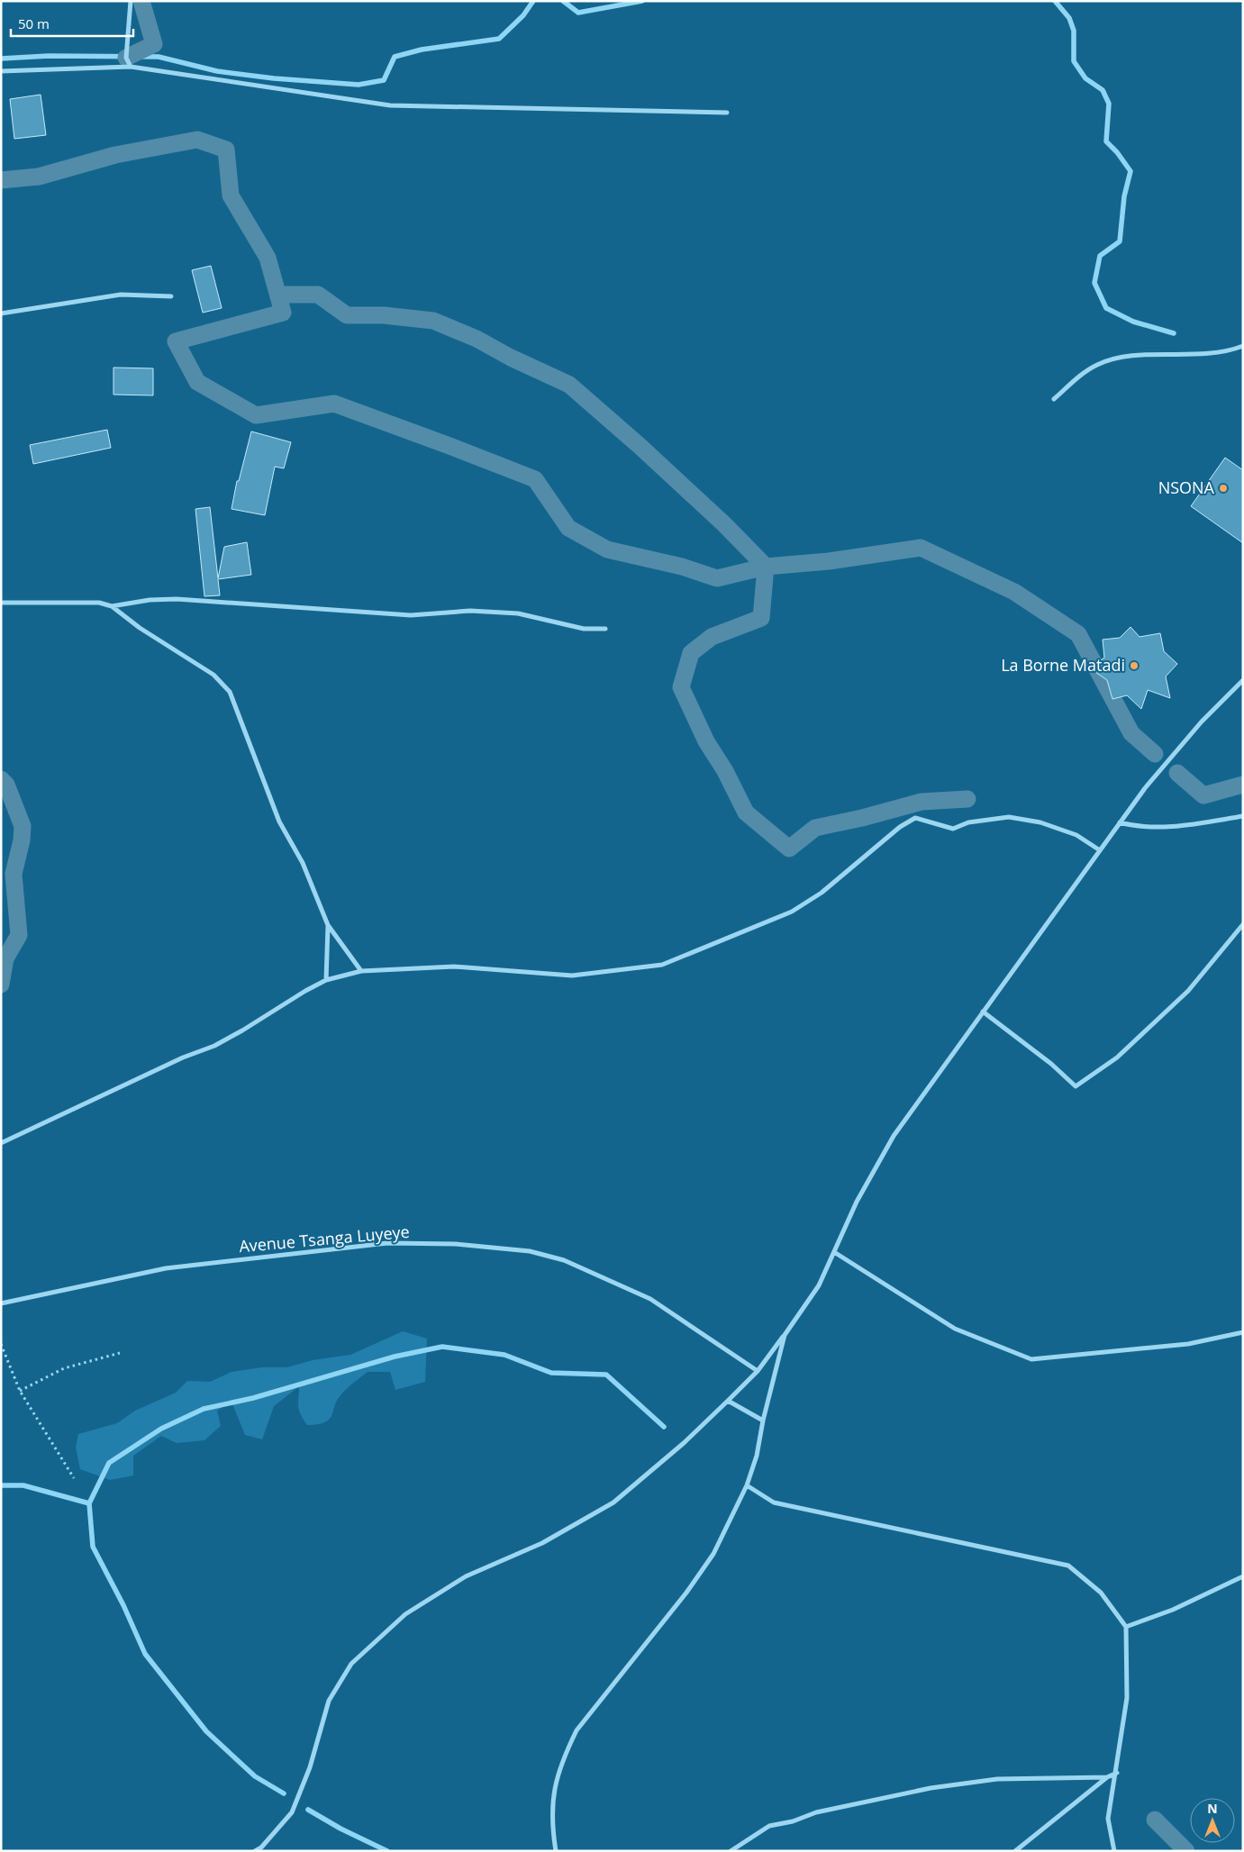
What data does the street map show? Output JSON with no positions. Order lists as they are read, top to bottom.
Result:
{
  "streets": {
    "street": ["Avenue Tsanga Luyeye"]
  },
  "places": ["NSONA", "La Borne Matadi"],
  "scale_bar": "50 m",
  "north": "top"
}
